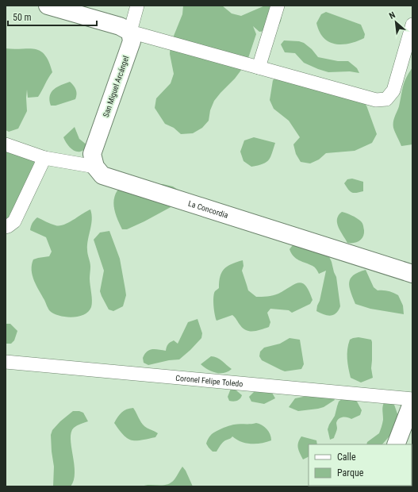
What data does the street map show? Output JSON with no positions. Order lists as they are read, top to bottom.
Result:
{
  "streets": {
    "main road": ["San Miguel Arcángel", "La Concordia"],
    "street": ["Coronel Felipe Toledo"]
  },
  "crossings": [
    ["San Miguel Arcángel", "La Concordia"]
  ],
  "legend": ["Calle", "Parque"],
  "scale_bar": "50 m",
  "north": "top left"
}
